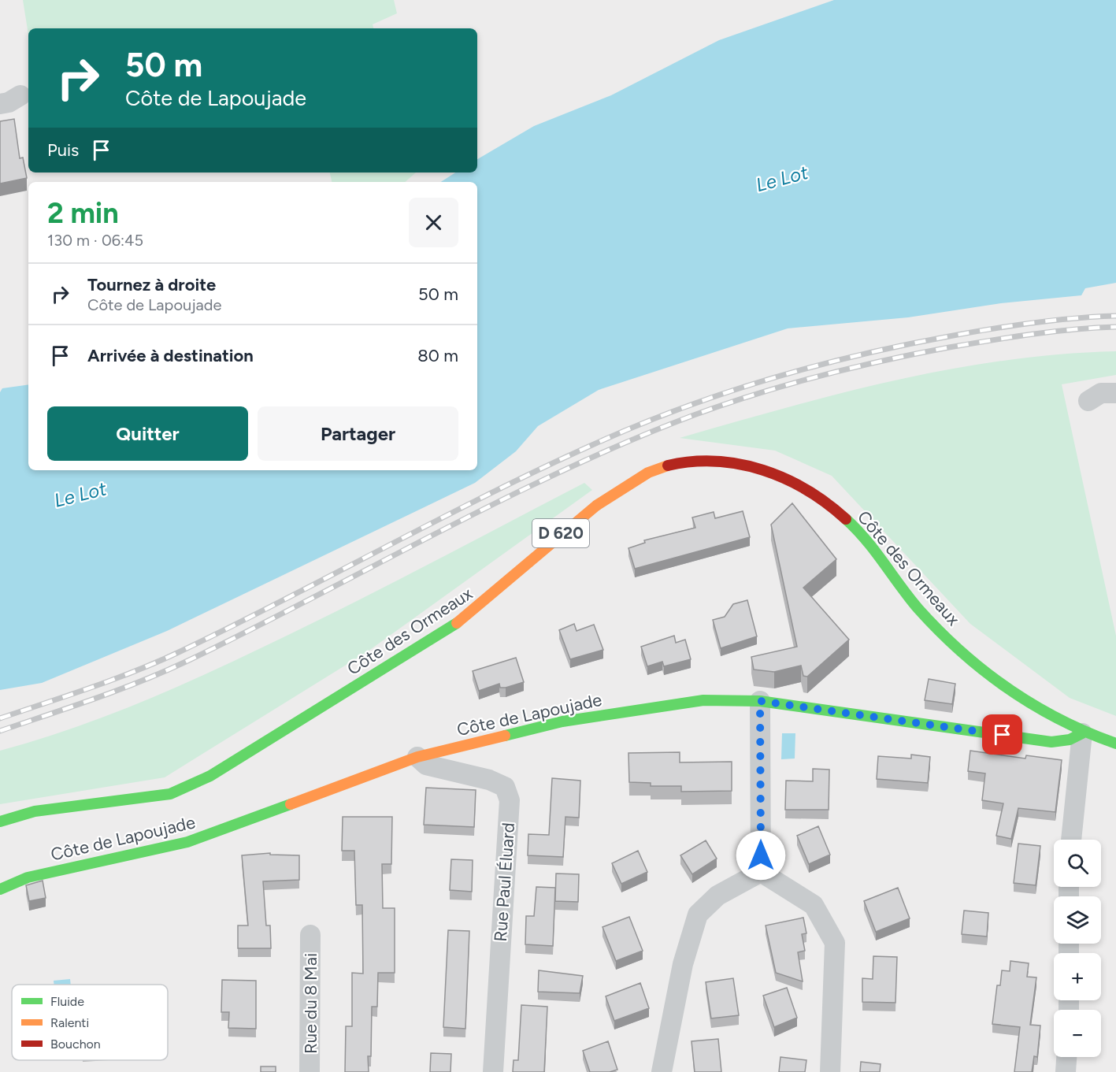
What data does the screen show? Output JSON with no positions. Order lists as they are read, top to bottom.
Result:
{
  "streets": {
    "main road": ["D 620", "Côte des Ormeaux", "Côte de Lapoujade"],
    "street": ["Rue Paul Éluard", "Rue du 8 Mai"]
  },
  "crossings": [
    ["Côte des Ormeaux", "Côte de Lapoujade"],
    ["Côte de Lapoujade", "Rue Paul Éluard"]
  ],
  "water": ["Le Lot"],
  "legend": ["Fluide", "Ralenti", "Bouchon"],
  "page": {
    "turn": ["50 m", "Côte de Lapoujade"],
    "then": "Puis",
    "heading": ["2 min", "130 m · 06:45"],
    "list": [
      {
        "name": "Tournez à droite",
        "note": "Côte de Lapoujade",
        "value": "50 m"
      },
      {
        "name": "Arrivée à destination",
        "value": "80 m"
      }
    ],
    "buttons": ["Quitter", "Partager"],
    "map_buttons": ["+", "−"]
  }
}
